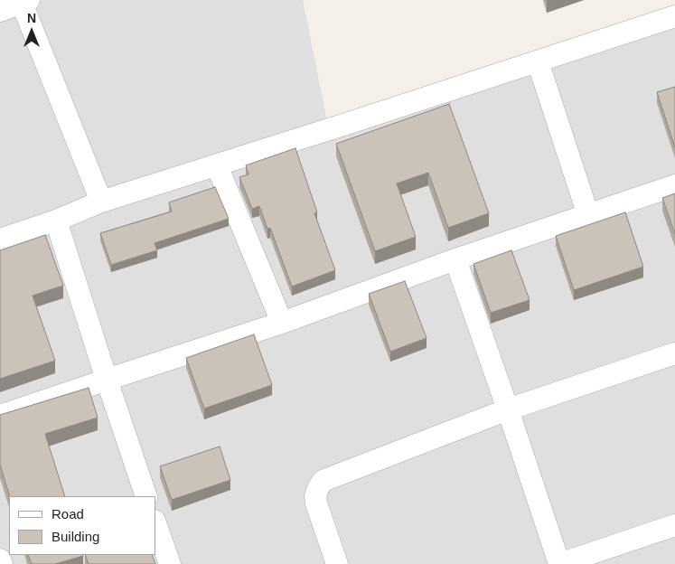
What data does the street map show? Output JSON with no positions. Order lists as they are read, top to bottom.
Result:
{
  "legend": ["Road", "Building"],
  "north": "top"
}
